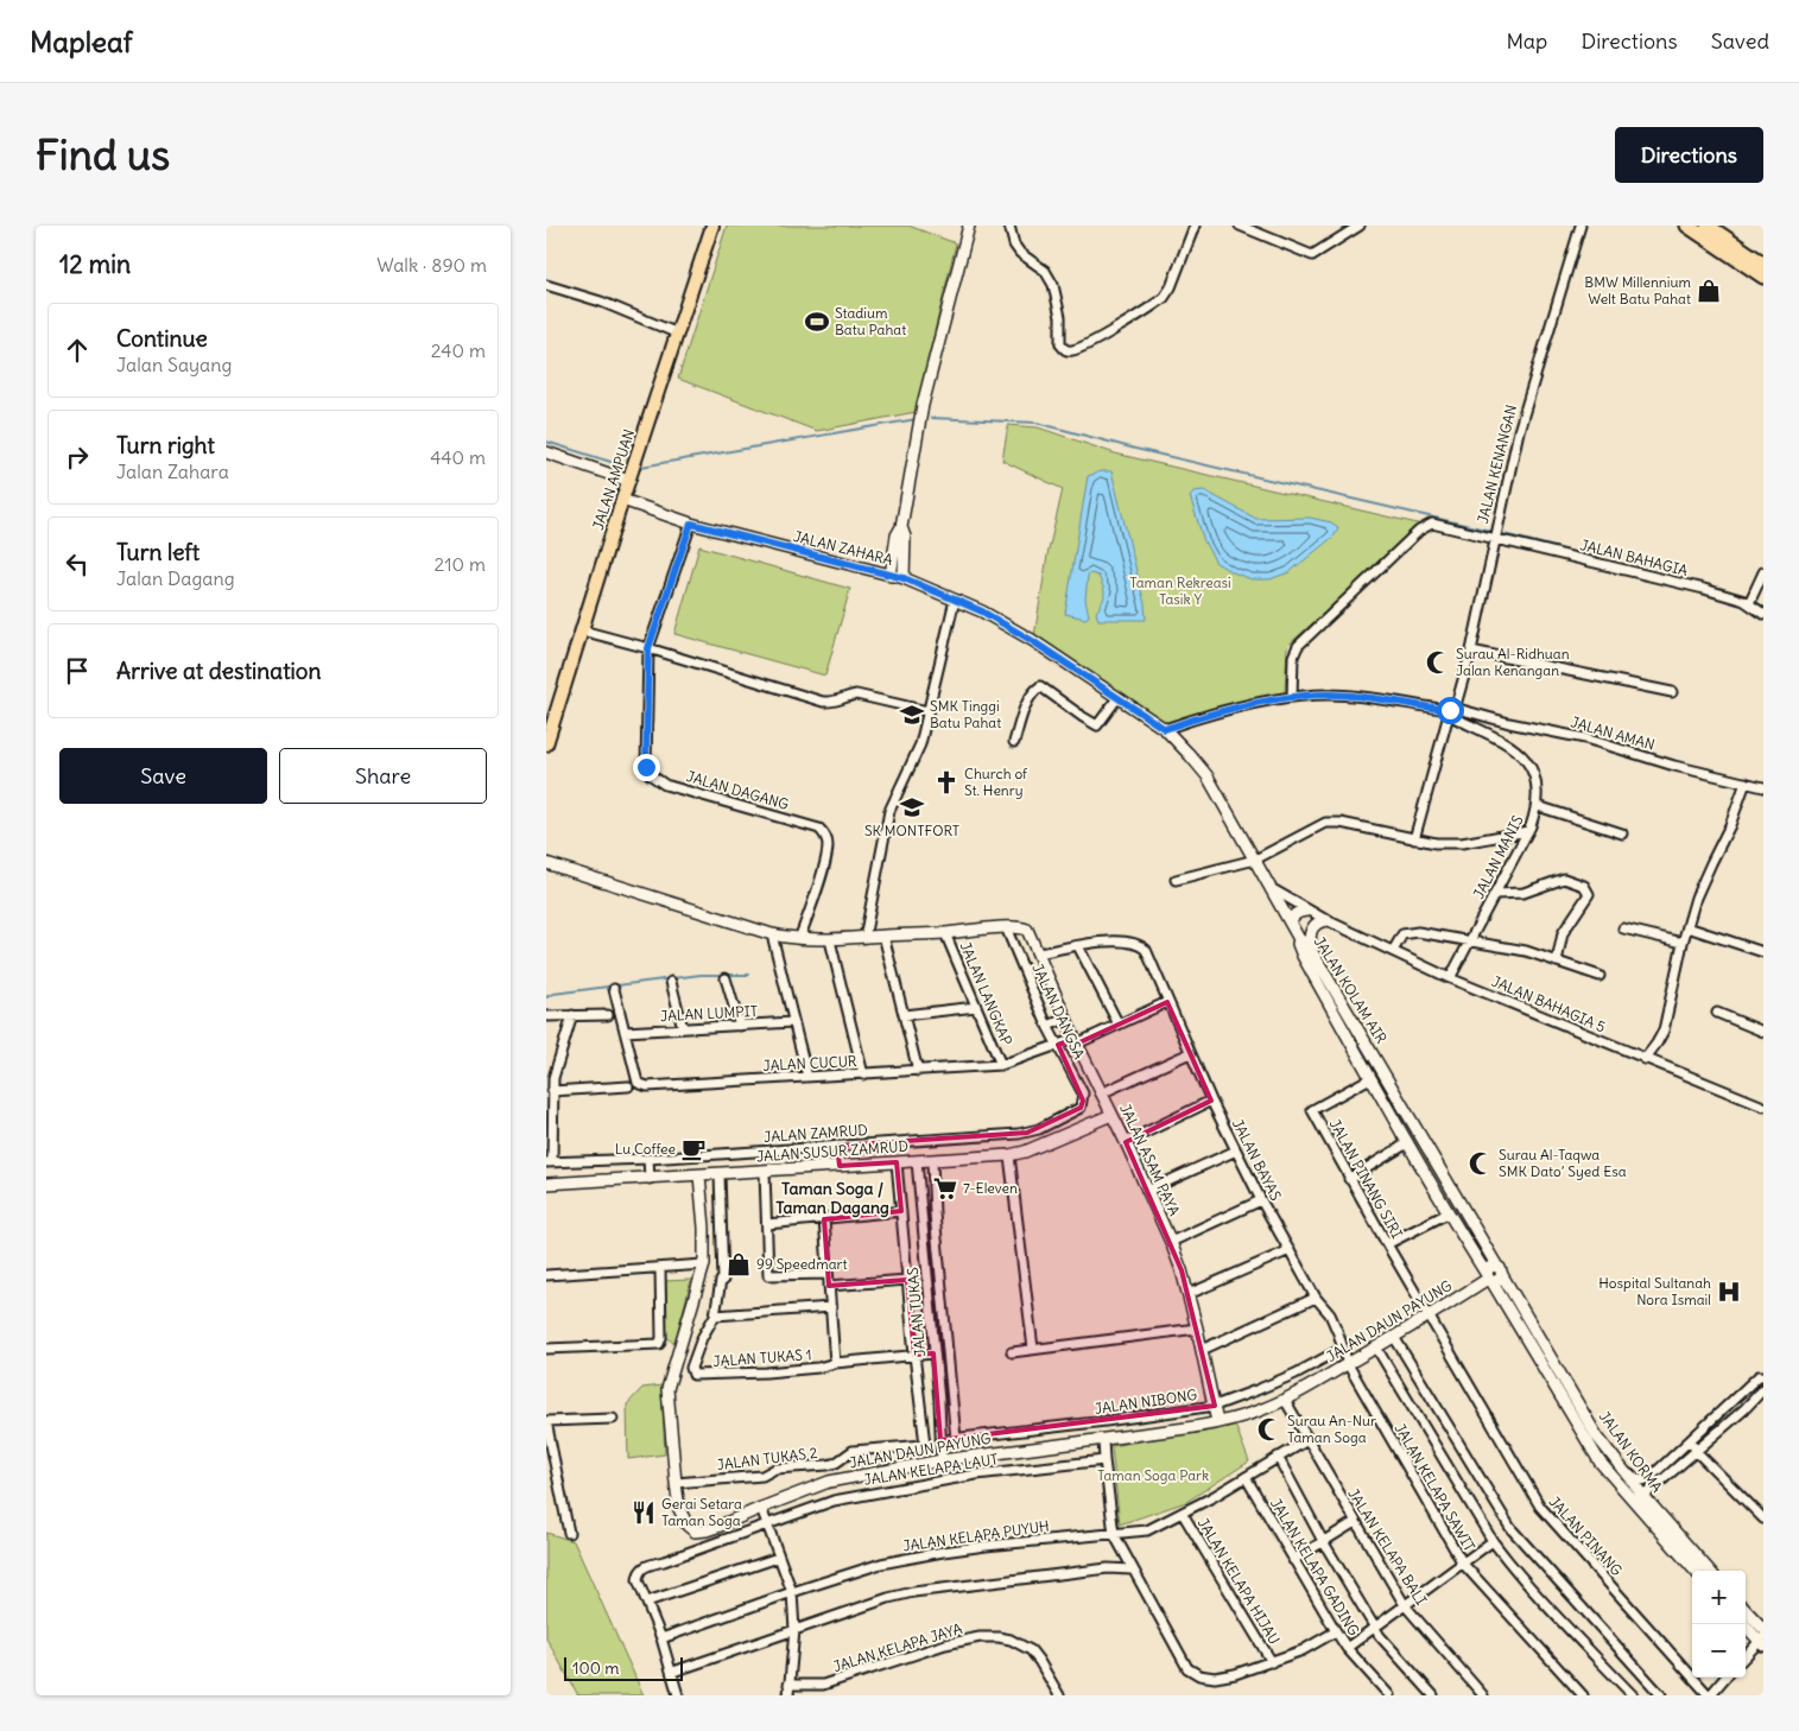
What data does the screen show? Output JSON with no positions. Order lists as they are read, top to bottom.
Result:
{
  "streets": {
    "main road": ["JALAN AMPUAN"],
    "street": [
      "JALAN KENANGAN",
      "JALAN ZAHARA",
      "JALAN BAHAGIA",
      "JALAN AMAN",
      "JALAN DAGANG",
      "JALAN MANIS",
      "JALAN KOLAM AIR",
      "JALAN LANGKAP",
      "JALAN BAHAGIA 5",
      "JALAN DANGSA",
      "JALAN LUMPIT",
      "JALAN CUCUR",
      "JALAN ZAMRUD",
      "JALAN SUSUR ZAMRUD",
      "JALAN ASAM PAYA",
      "JALAN BAYAS",
      "JALAN PINANG SIRI",
      "JALAN TUKAS",
      "JALAN DAUN PAYUNG",
      "JALAN TUKAS 1",
      "JALAN NIBONG",
      "JALAN KORMA",
      "JALAN TUKAS 2",
      "JALAN KELAPA LAUT",
      "JALAN KELAPA SAWIT",
      "JALAN KELAPA PUYUH",
      "JALAN PINANG",
      "JALAN KELAPA BALI",
      "JALAN KELAPA GADING",
      "JALAN KELAPA HIJAU",
      "JALAN KELAPA JAYA"
    ]
  },
  "crossings": [
    ["JALAN KENANGAN", "JALAN BAHAGIA"],
    ["JALAN KENANGAN", "JALAN AMAN"],
    ["JALAN KENANGAN", "JALAN MANIS"],
    ["JALAN AMPUAN", "JALAN ZAHARA"],
    ["JALAN ZAHARA", "JALAN DAGANG"],
    ["JALAN ZAHARA", "JALAN KOLAM AIR"],
    ["JALAN ZAHARA", "JALAN BAHAGIA 5"],
    ["JALAN AMAN", "JALAN MANIS"],
    ["JALAN MANIS", "JALAN BAHAGIA 5"],
    ["JALAN KOLAM AIR", "JALAN PINANG SIRI"],
    ["JALAN KOLAM AIR", "JALAN DAUN PAYUNG"],
    ["JALAN KOLAM AIR", "JALAN KORMA"],
    ["JALAN LANGKAP", "JALAN CUCUR"],
    ["JALAN DANGSA", "JALAN CUCUR"],
    ["JALAN DANGSA", "JALAN ZAMRUD"],
    ["JALAN DANGSA", "JALAN ASAM PAYA"],
    ["JALAN LUMPIT", "JALAN CUCUR"],
    ["JALAN CUCUR", "JALAN ASAM PAYA"],
    ["JALAN CUCUR", "JALAN BAYAS"],
    ["JALAN SUSUR ZAMRUD", "JALAN ASAM PAYA"],
    ["JALAN SUSUR ZAMRUD", "JALAN TUKAS"],
    ["JALAN SUSUR ZAMRUD", "JALAN DAUN PAYUNG"],
    ["JALAN SUSUR ZAMRUD", "JALAN TUKAS 1"],
    ["JALAN ASAM PAYA", "JALAN DAUN PAYUNG"],
    ["JALAN ASAM PAYA", "JALAN NIBONG"],
    ["JALAN BAYAS", "JALAN DAUN PAYUNG"],
    ["JALAN BAYAS", "JALAN NIBONG"],
    ["JALAN BAYAS", "JALAN KELAPA SAWIT"],
    ["JALAN PINANG SIRI", "JALAN DAUN PAYUNG"],
    ["JALAN PINANG SIRI", "JALAN PINANG"],
    ["JALAN TUKAS", "JALAN DAUN PAYUNG"],
    ["JALAN TUKAS", "JALAN TUKAS 1"],
    ["JALAN TUKAS", "JALAN NIBONG"],
    ["JALAN DAUN PAYUNG", "JALAN KORMA"],
    ["JALAN DAUN PAYUNG", "JALAN TUKAS 2"],
    ["JALAN DAUN PAYUNG", "JALAN KELAPA SAWIT"],
    ["JALAN DAUN PAYUNG", "JALAN PINANG"],
    ["JALAN DAUN PAYUNG", "JALAN KELAPA BALI"],
    ["JALAN TUKAS 1", "JALAN TUKAS 2"],
    ["JALAN KELAPA LAUT", "JALAN KELAPA PUYUH"],
    ["JALAN KELAPA PUYUH", "JALAN KELAPA BALI"],
    ["JALAN KELAPA PUYUH", "JALAN KELAPA GADING"],
    ["JALAN KELAPA PUYUH", "JALAN KELAPA HIJAU"]
  ],
  "districts": ["Taman Soga / Taman Dagang"],
  "parks": ["Taman Rekreasi Tasik Y", "Taman Soga Park"],
  "places": {
    "shop": ["BMW Millennium Welt Batu Pahat", "99 Speedmart"],
    "sports": ["Stadium Batu Pahat"],
    "mosque": ["Surau Al-Ridhuan Jalan Kenangan", "Surau Al-Taqwa SMK Dato’ Syed Esa", "Surau An-Nur Taman Soga"],
    "school or university": ["SMK Tinggi Batu Pahat", "SK MONTFORT"],
    "church": ["Church of St. Henry"],
    "cafe": ["Lu Coffee"],
    "supermarket": ["7-Eleven"],
    "hospital": ["Hospital Sultanah Nora Ismail"],
    "restaurant": ["Gerai Setara Taman Soga"]
  },
  "scale_bar": "100 m",
  "page": {
    "header": "Mapleaf",
    "nav": ["Map", "Directions", "Saved"],
    "buttons": [
      "Directions",
      ["Save", "Share"]
    ],
    "title": "Find us",
    "heading": ["12 min", "Walk · 890 m"],
    "list": [
      ["Continue", "Jalan Sayang", "240 m"],
      ["Turn right", "Jalan Zahara", "440 m"],
      ["Turn left", "Jalan Dagang", "210 m"],
      "Arrive at destination"
    ],
    "map_buttons": ["+", "−"],
    "scale": "100 m"
  }
}
